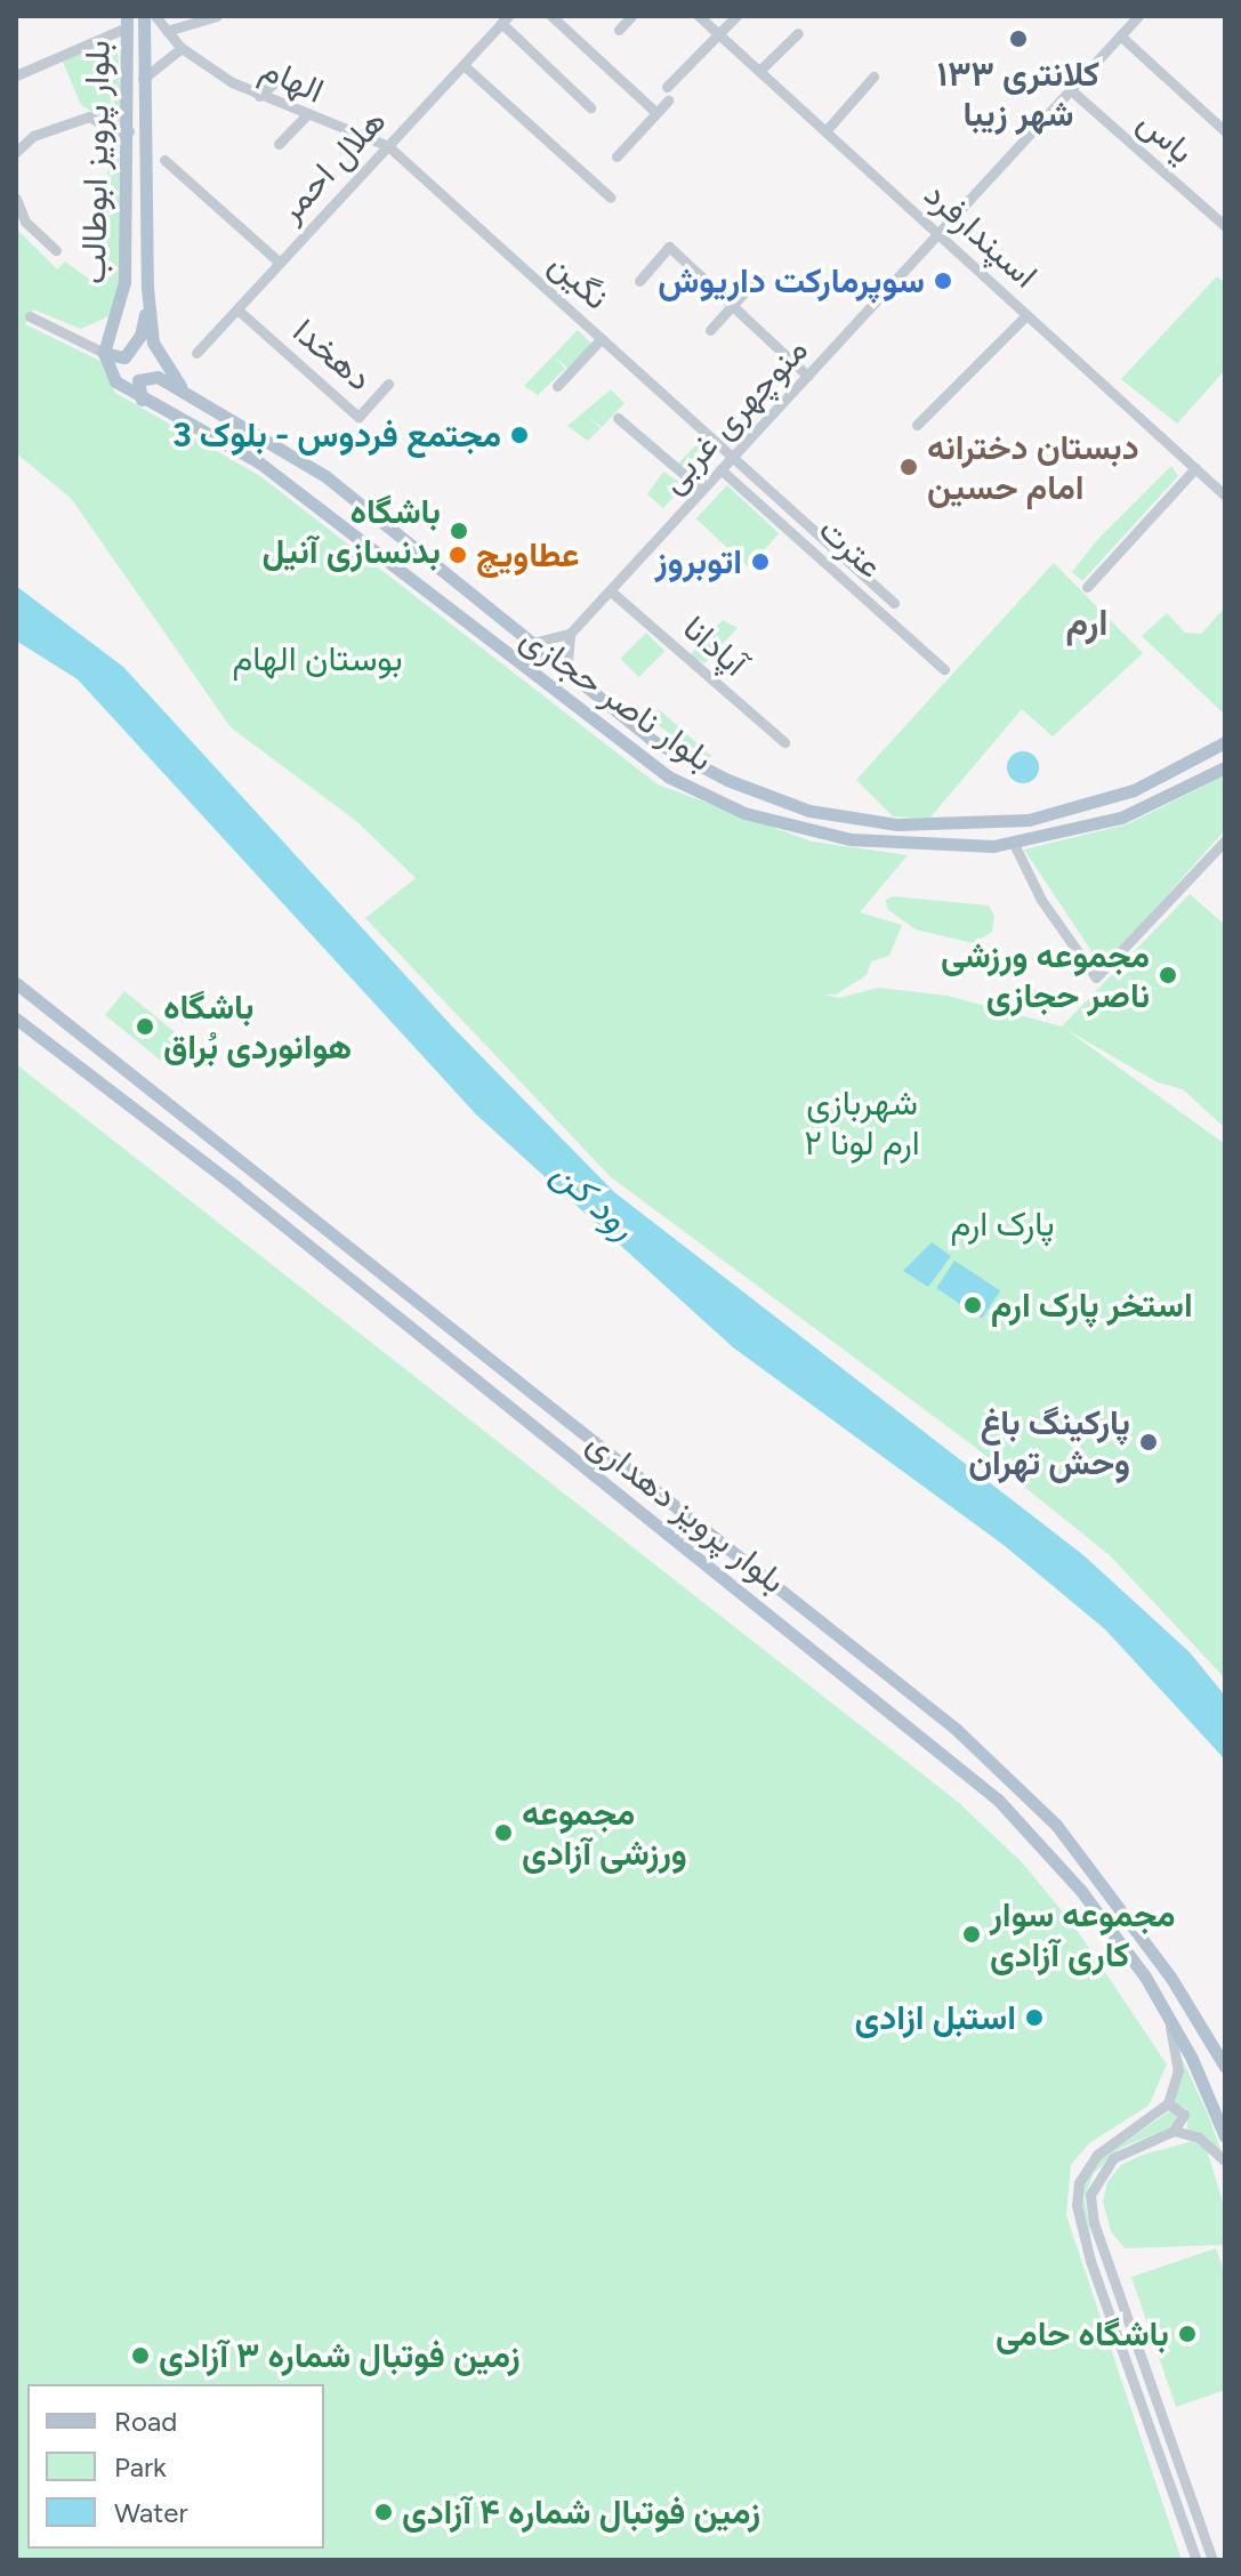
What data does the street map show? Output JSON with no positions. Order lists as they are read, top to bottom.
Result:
{
  "streets": {
    "main road": ["بلوار پرویز ابوطالب", "بلوار ناصر حجازی", "بلوار پرویز دهداری"],
    "street": [
      "الهام",
      "یاس",
      "هلال احمر",
      "اسپندارفرد",
      "نگین",
      "دهخدا",
      "منوچهری غربی",
      "عترت",
      "آپادانا"
    ]
  },
  "crossings": [
    ["الهام", "هلال احمر"],
    ["الهام", "نگین"],
    ["یاس", "منوچهری غربی"],
    ["بلوار پرویز ابوطالب", "بلوار ناصر حجازی"],
    ["هلال احمر", "نگین"],
    ["هلال احمر", "دهخدا"],
    ["اسپندارفرد", "منوچهری غربی"],
    ["نگین", "منوچهری غربی"],
    ["منوچهری غربی", "عترت"],
    ["منوچهری غربی", "آپادانا"]
  ],
  "districts": ["ارم"],
  "water": ["رود کن"],
  "parks": ["بوستان الهام", "شهربازی ارم لونا ۲", "پارک ارم"],
  "places": [
    "کلانتری ۱۳۳ شهر زیبا",
    "سوپرمارکت داریوش",
    "مجتمع فردوس - بلوک 3",
    "دبستان دخترانه امام حسین",
    "باشگاه بدنسازی آنیل",
    "عطاویچ",
    "اتوبروز",
    "مجموعه ورزشی ناصر حجازی",
    "باشگاه هوانوردی بُراق",
    "استخر پارک ارم",
    "پارکینگ باغ وحش تهران",
    "مجموعه ورزشی آزادی",
    "مجموعه سوار کاری آزادی",
    "استبل ازادی",
    "باشگاه حامی",
    "زمین فوتبال شماره ۳ آزادی",
    "زمین فوتبال شماره ۴ آزادی"
  ],
  "legend": ["Road", "Park", "Water"]
}
